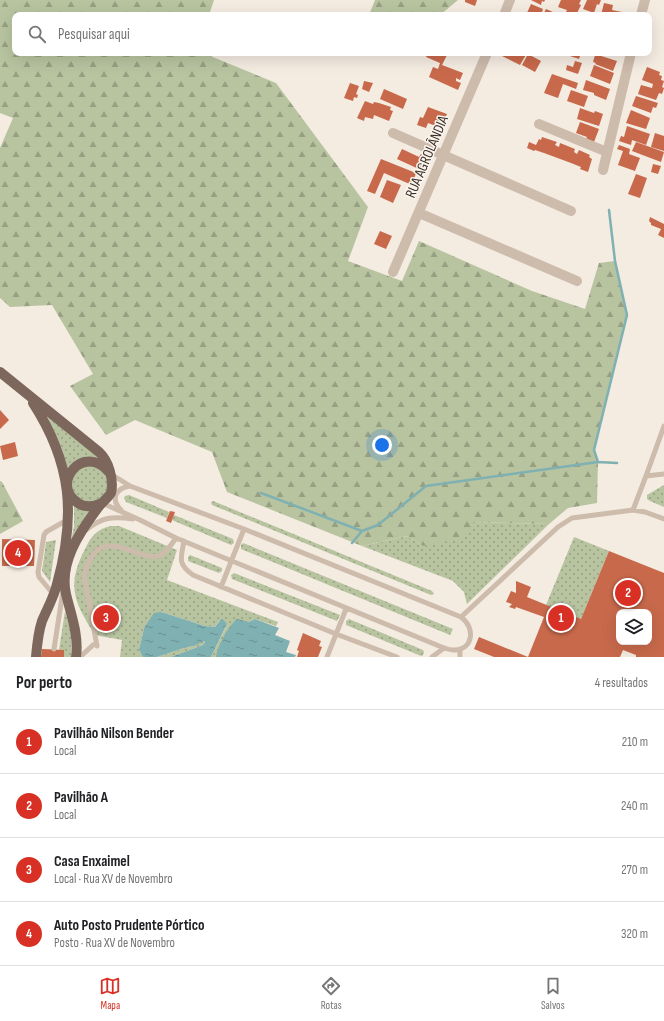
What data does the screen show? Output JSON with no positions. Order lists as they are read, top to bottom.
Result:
{
  "streets": {
    "street": ["RUA AGROLÂNDIA"]
  },
  "page": {
    "search": "Pesquisar aqui",
    "pins": [
      "4",
      "2",
      "1",
      "3"
    ],
    "heading": ["Por perto", "4 resultados"],
    "list": [
      {
        "mark": "1",
        "name": "Pavilhão Nilson Bender",
        "note": "Local",
        "value": "210 m"
      },
      {
        "mark": "2",
        "name": "Pavilhão A",
        "note": "Local",
        "value": "240 m"
      },
      {
        "mark": "3",
        "name": "Casa Enxaimel",
        "note": "Local · Rua XV de Novembro",
        "value": "270 m"
      },
      {
        "mark": "4",
        "name": "Auto Posto Prudente Pórtico",
        "note": "Posto · Rua XV de Novembro",
        "value": "320 m"
      }
    ],
    "nav": ["Mapa", "Rotas", "Salvos"]
  }
}
